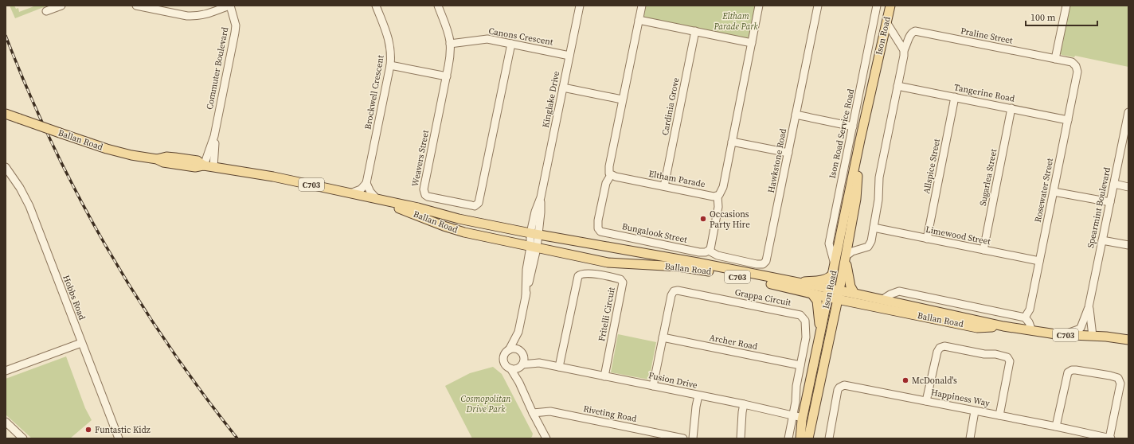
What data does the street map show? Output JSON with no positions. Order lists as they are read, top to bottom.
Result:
{
  "streets": {
    "main road": ["Ison Road", "Ballan Road", "C703"],
    "street": [
      "Praline Street",
      "Canons Crescent",
      "Commuter Boulevard",
      "Brockwell Crescent",
      "Tangerine Road",
      "Kinglake Drive",
      "Cardinia Grove",
      "Ison Road Service Road",
      "Weavers Street",
      "Hawkstone Road",
      "Allspice Street",
      "Sugarlea Street",
      "Eltham Parade",
      "Rosewater Street",
      "Spearmint Boulevard",
      "Bungalook Street",
      "Limewood Street",
      "Hobbs Road",
      "Grappa Circuit",
      "Fritelli Circuit",
      "Archer Road",
      "Fusion Drive",
      "Happiness Way",
      "Riveting Road"
    ]
  },
  "crossings": [
    ["Ison Road", "Ison Road Service Road"],
    ["Ison Road", "Ballan Road"],
    ["Ison Road", "Fusion Drive"],
    ["Praline Street", "Rosewater Street"],
    ["Canons Crescent", "Kinglake Drive"],
    ["Canons Crescent", "Weavers Street"],
    ["Commuter Boulevard", "Ballan Road"],
    ["Tangerine Road", "Allspice Street"],
    ["Tangerine Road", "Sugarlea Street"],
    ["Tangerine Road", "Rosewater Street"],
    ["Kinglake Drive", "Ballan Road"],
    ["Cardinia Grove", "Eltham Parade"],
    ["Ballan Road", "Spearmint Boulevard"],
    ["Hawkstone Road", "Bungalook Street"],
    ["Allspice Street", "Limewood Street"],
    ["Sugarlea Street", "Limewood Street"],
    ["Eltham Parade", "Bungalook Street"],
    ["Rosewater Street", "Limewood Street"],
    ["Grappa Circuit", "Archer Road"],
    ["Grappa Circuit", "Fusion Drive"],
    ["Fritelli Circuit", "Fusion Drive"]
  ],
  "parks": ["Eltham Parade Park", "Cosmopolitan Drive Park"],
  "places": ["Occasions Party Hire", "McDonald's", "Funtastic Kidz"],
  "scale_bar": "100 m"
}
